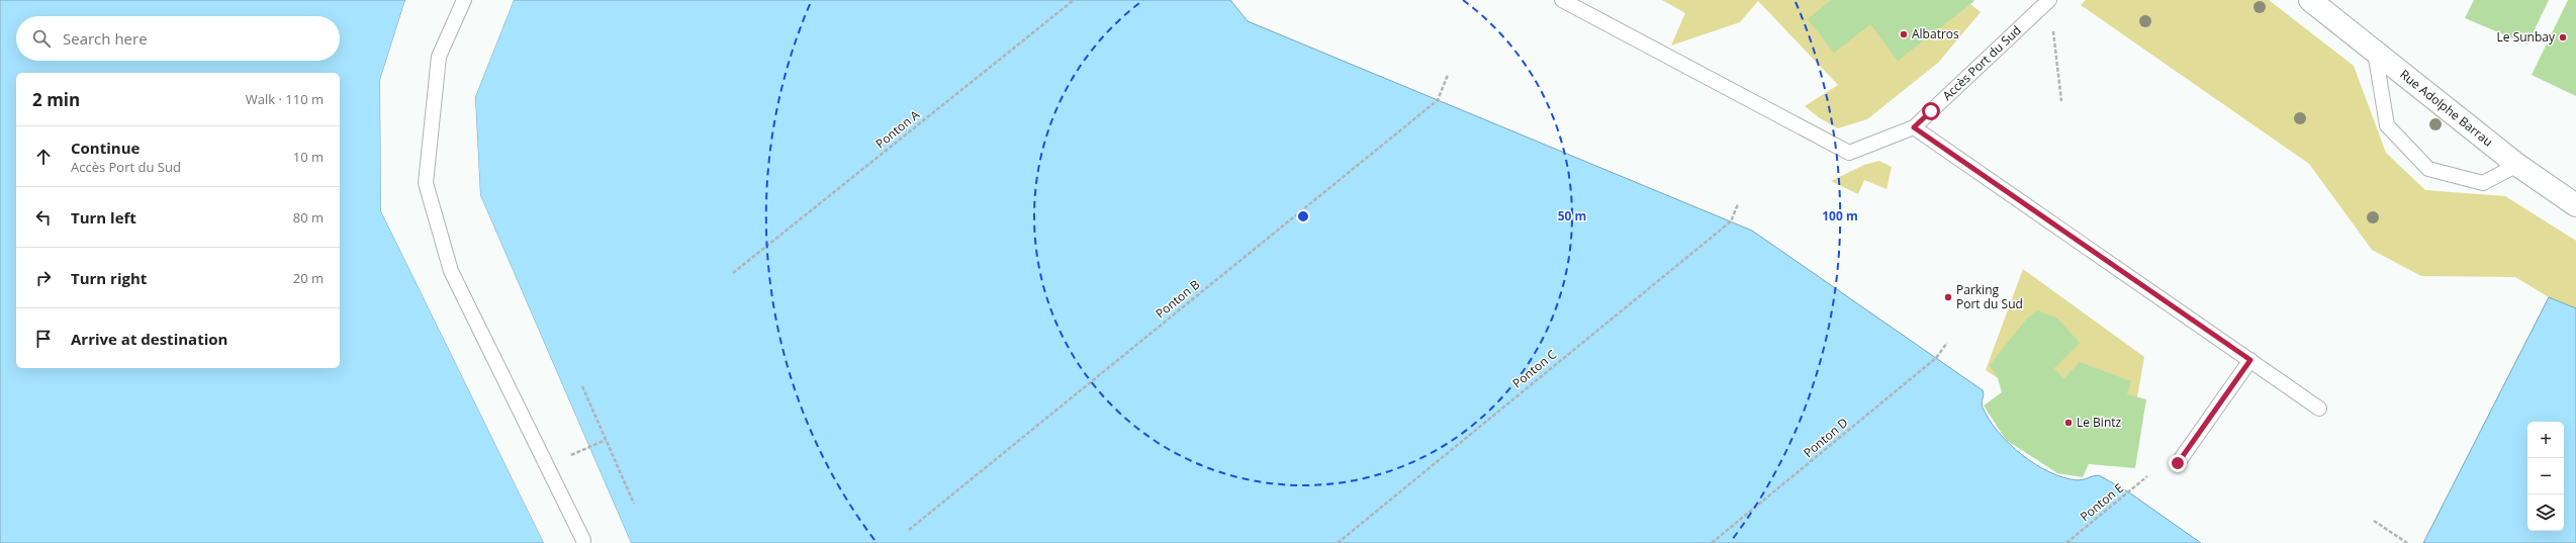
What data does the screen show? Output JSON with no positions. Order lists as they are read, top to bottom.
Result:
{
  "streets": {
    "street": ["Rue Adolphe Barrau"],
    "lane": ["Accès Port du Sud"],
    "path": [
      "Ponton A",
      "Ponton B",
      "Ponton C",
      "Ponton D",
      "Ponton E"
    ]
  },
  "places": [
    "Albatros",
    "Le Sunbay",
    "Parking Port du Sud",
    "Le Bintz"
  ],
  "page": {
    "search": "Search here",
    "heading": ["2 min", "Walk · 110 m"],
    "list": [
      ["Continue", "Accès Port du Sud", "10 m"],
      ["Turn left", "80 m"],
      ["Turn right", "20 m"],
      "Arrive at destination"
    ],
    "map_buttons": ["+", "−"]
  },
  "rings": ["50 m", "100 m"]
}
